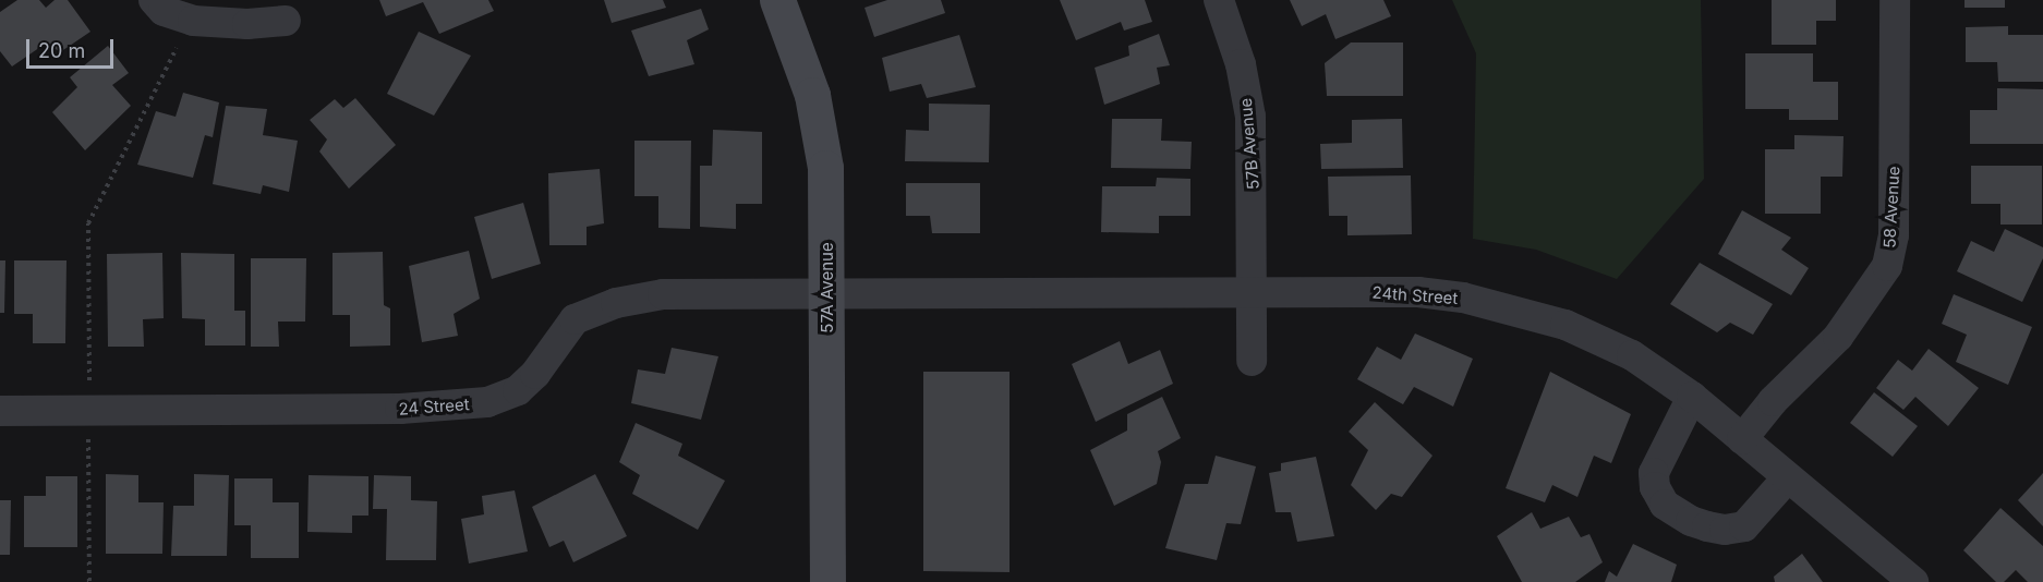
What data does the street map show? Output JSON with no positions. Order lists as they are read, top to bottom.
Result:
{
  "streets": {
    "street": [
      "57B Avenue",
      "58 Avenue",
      "57A Avenue",
      "24th Street",
      "24 Street"
    ]
  },
  "crossings": [
    ["57B Avenue", "24th Street"],
    ["58 Avenue", "24th Street"],
    ["57A Avenue", "24th Street"],
    ["57A Avenue", "24 Street"],
    ["24th Street", "24 Street"]
  ],
  "scale_bar": "20 m"
}
